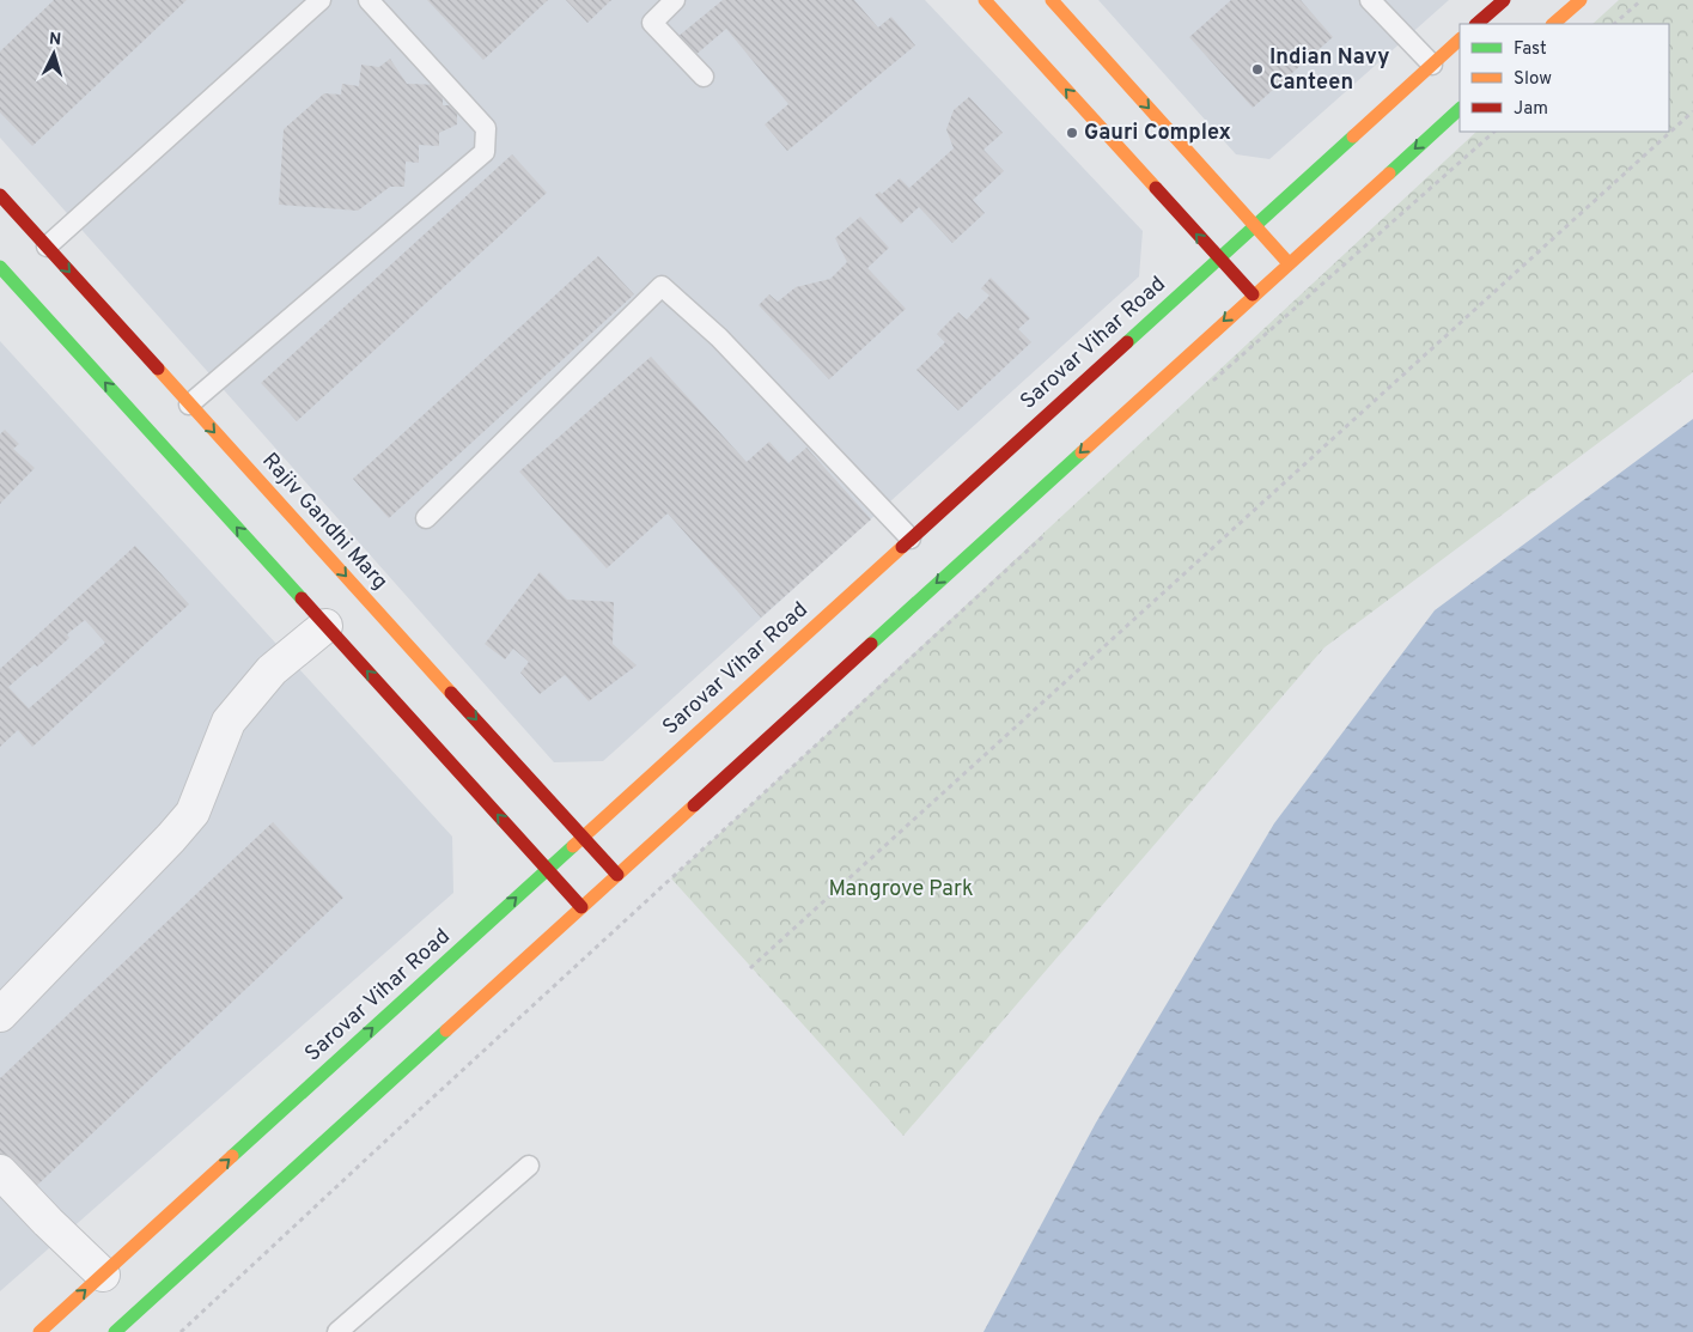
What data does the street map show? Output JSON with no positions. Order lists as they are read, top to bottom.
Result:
{
  "streets": {
    "street": ["Sarovar Vihar Road", "Rajiv Gandhi Marg"]
  },
  "crossings": [
    ["Sarovar Vihar Road", "Rajiv Gandhi Marg"]
  ],
  "parks": ["Mangrove Park"],
  "places": ["Indian Navy Canteen", "Gauri Complex"],
  "legend": ["Fast", "Slow", "Jam"],
  "north": "top"
}
